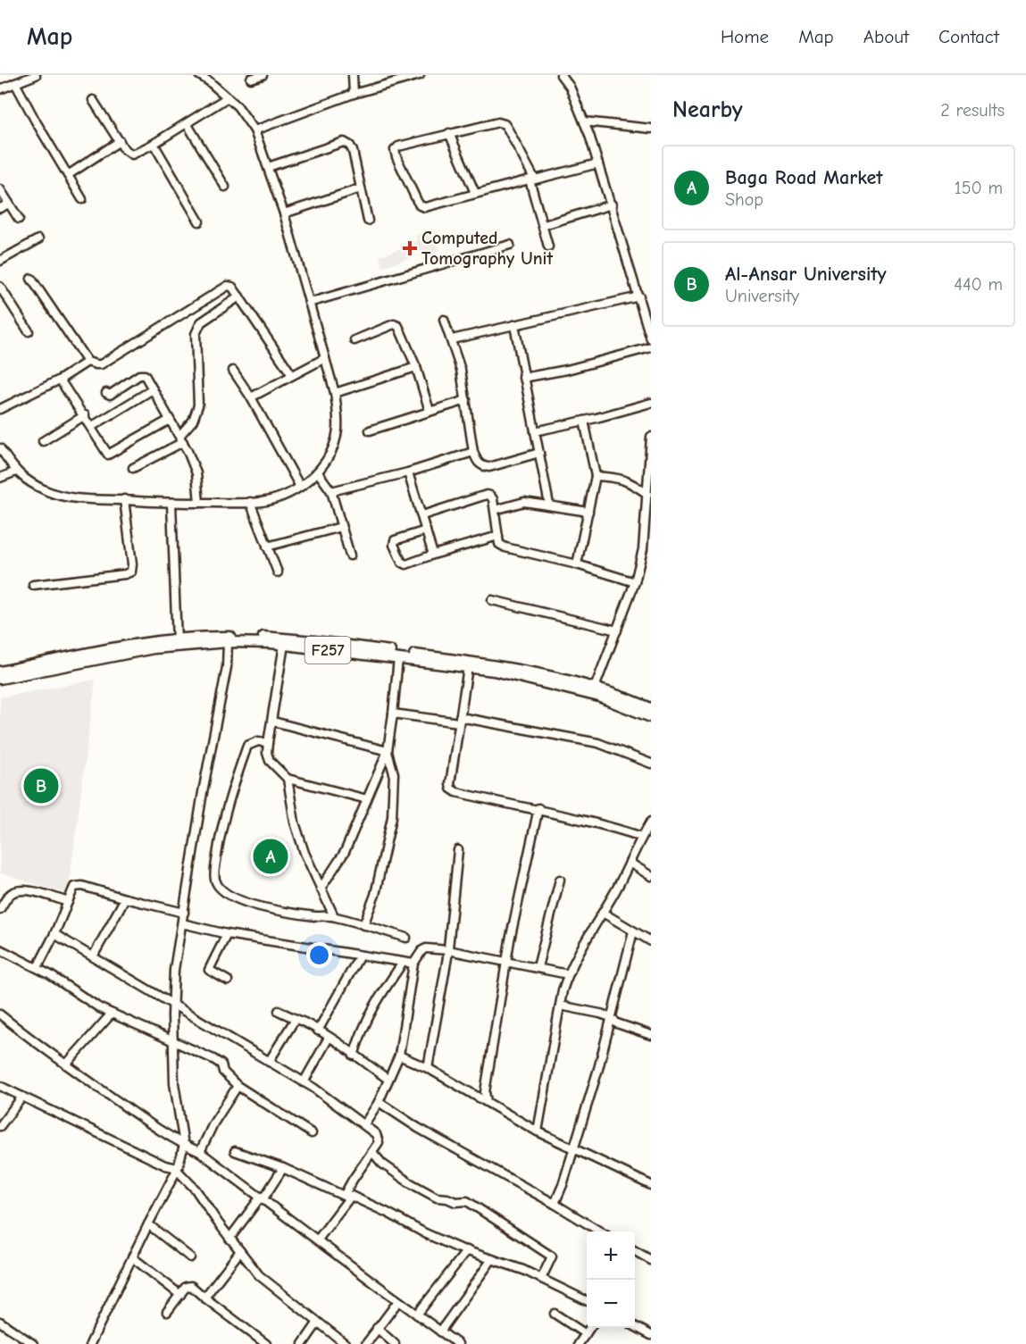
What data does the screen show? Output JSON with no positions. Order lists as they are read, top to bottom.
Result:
{
  "streets": {
    "main road": ["F257"]
  },
  "places": {
    "health": ["Computed Tomography Unit"]
  },
  "page": {
    "header": "Map",
    "nav": [
      "Home",
      "Map",
      "About",
      "Contact"
    ],
    "heading": ["Nearby", "2 results"],
    "list": [
      {
        "mark": "A",
        "name": "Baga Road Market",
        "note": "Shop",
        "value": "150 m"
      },
      {
        "mark": "B",
        "name": "Al-Ansar University",
        "note": "University",
        "value": "440 m"
      }
    ],
    "pins": ["B", "A"],
    "map_buttons": ["+", "−"]
  }
}
